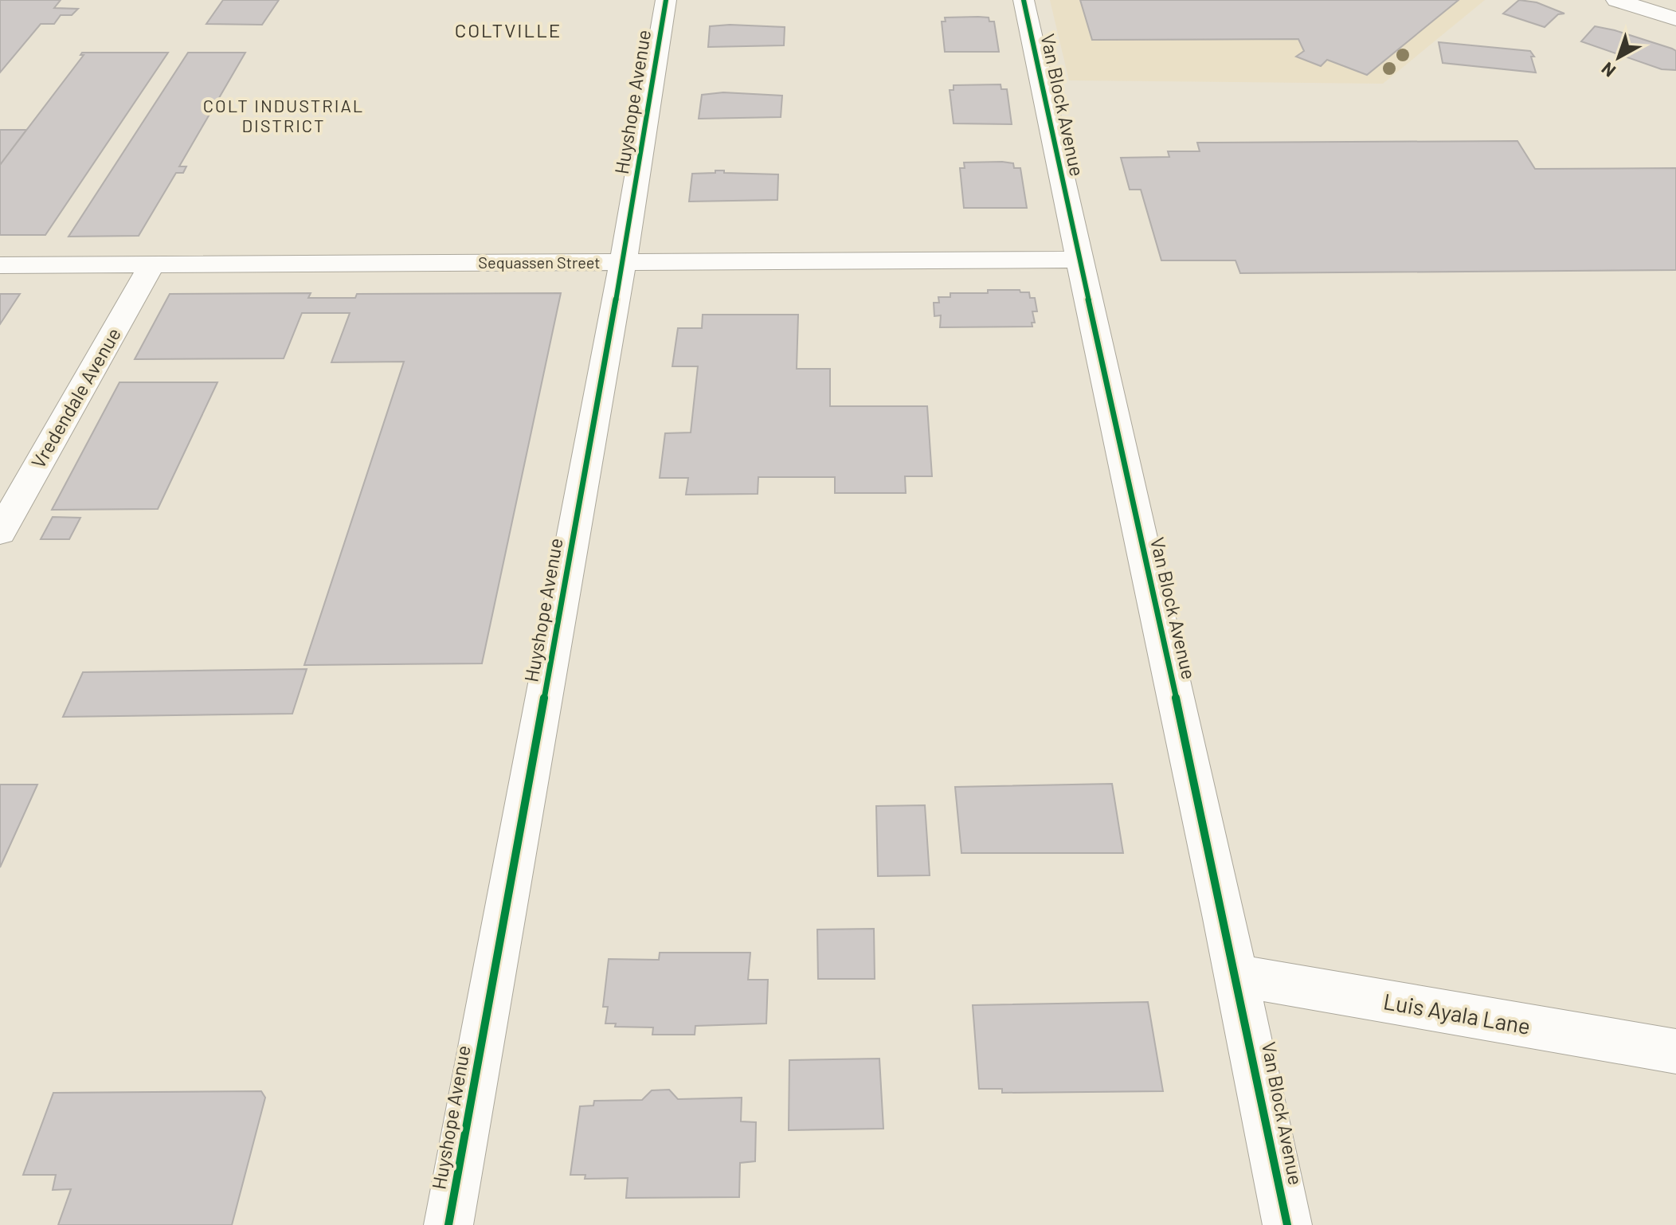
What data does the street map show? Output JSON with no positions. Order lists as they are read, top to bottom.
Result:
{
  "streets": {
    "street": [
      "Huyshope Avenue",
      "Van Block Avenue",
      "Sequassen Street",
      "Vredendale Avenue",
      "Luis Ayala Lane"
    ]
  },
  "crossings": [
    ["Huyshope Avenue", "Sequassen Street"],
    ["Van Block Avenue", "Sequassen Street"],
    ["Van Block Avenue", "Luis Ayala Lane"],
    ["Sequassen Street", "Vredendale Avenue"]
  ],
  "districts": ["COLTVILLE", "COLT INDUSTRIAL DISTRICT"],
  "north": "bottom left"
}
